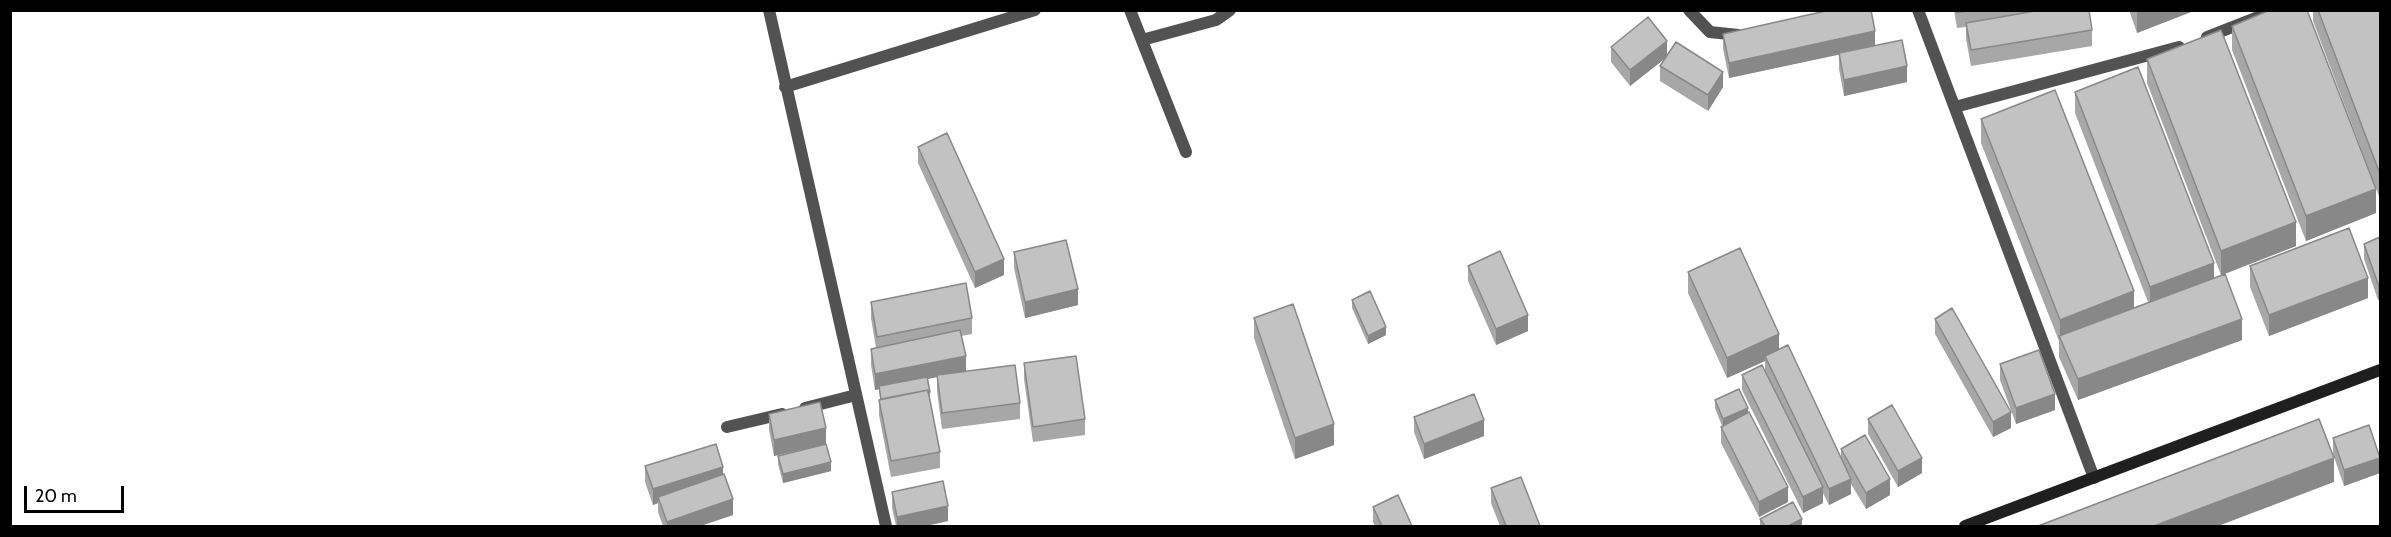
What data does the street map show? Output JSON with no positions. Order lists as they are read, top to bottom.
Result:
{
  "scale_bar": "20 m"
}
